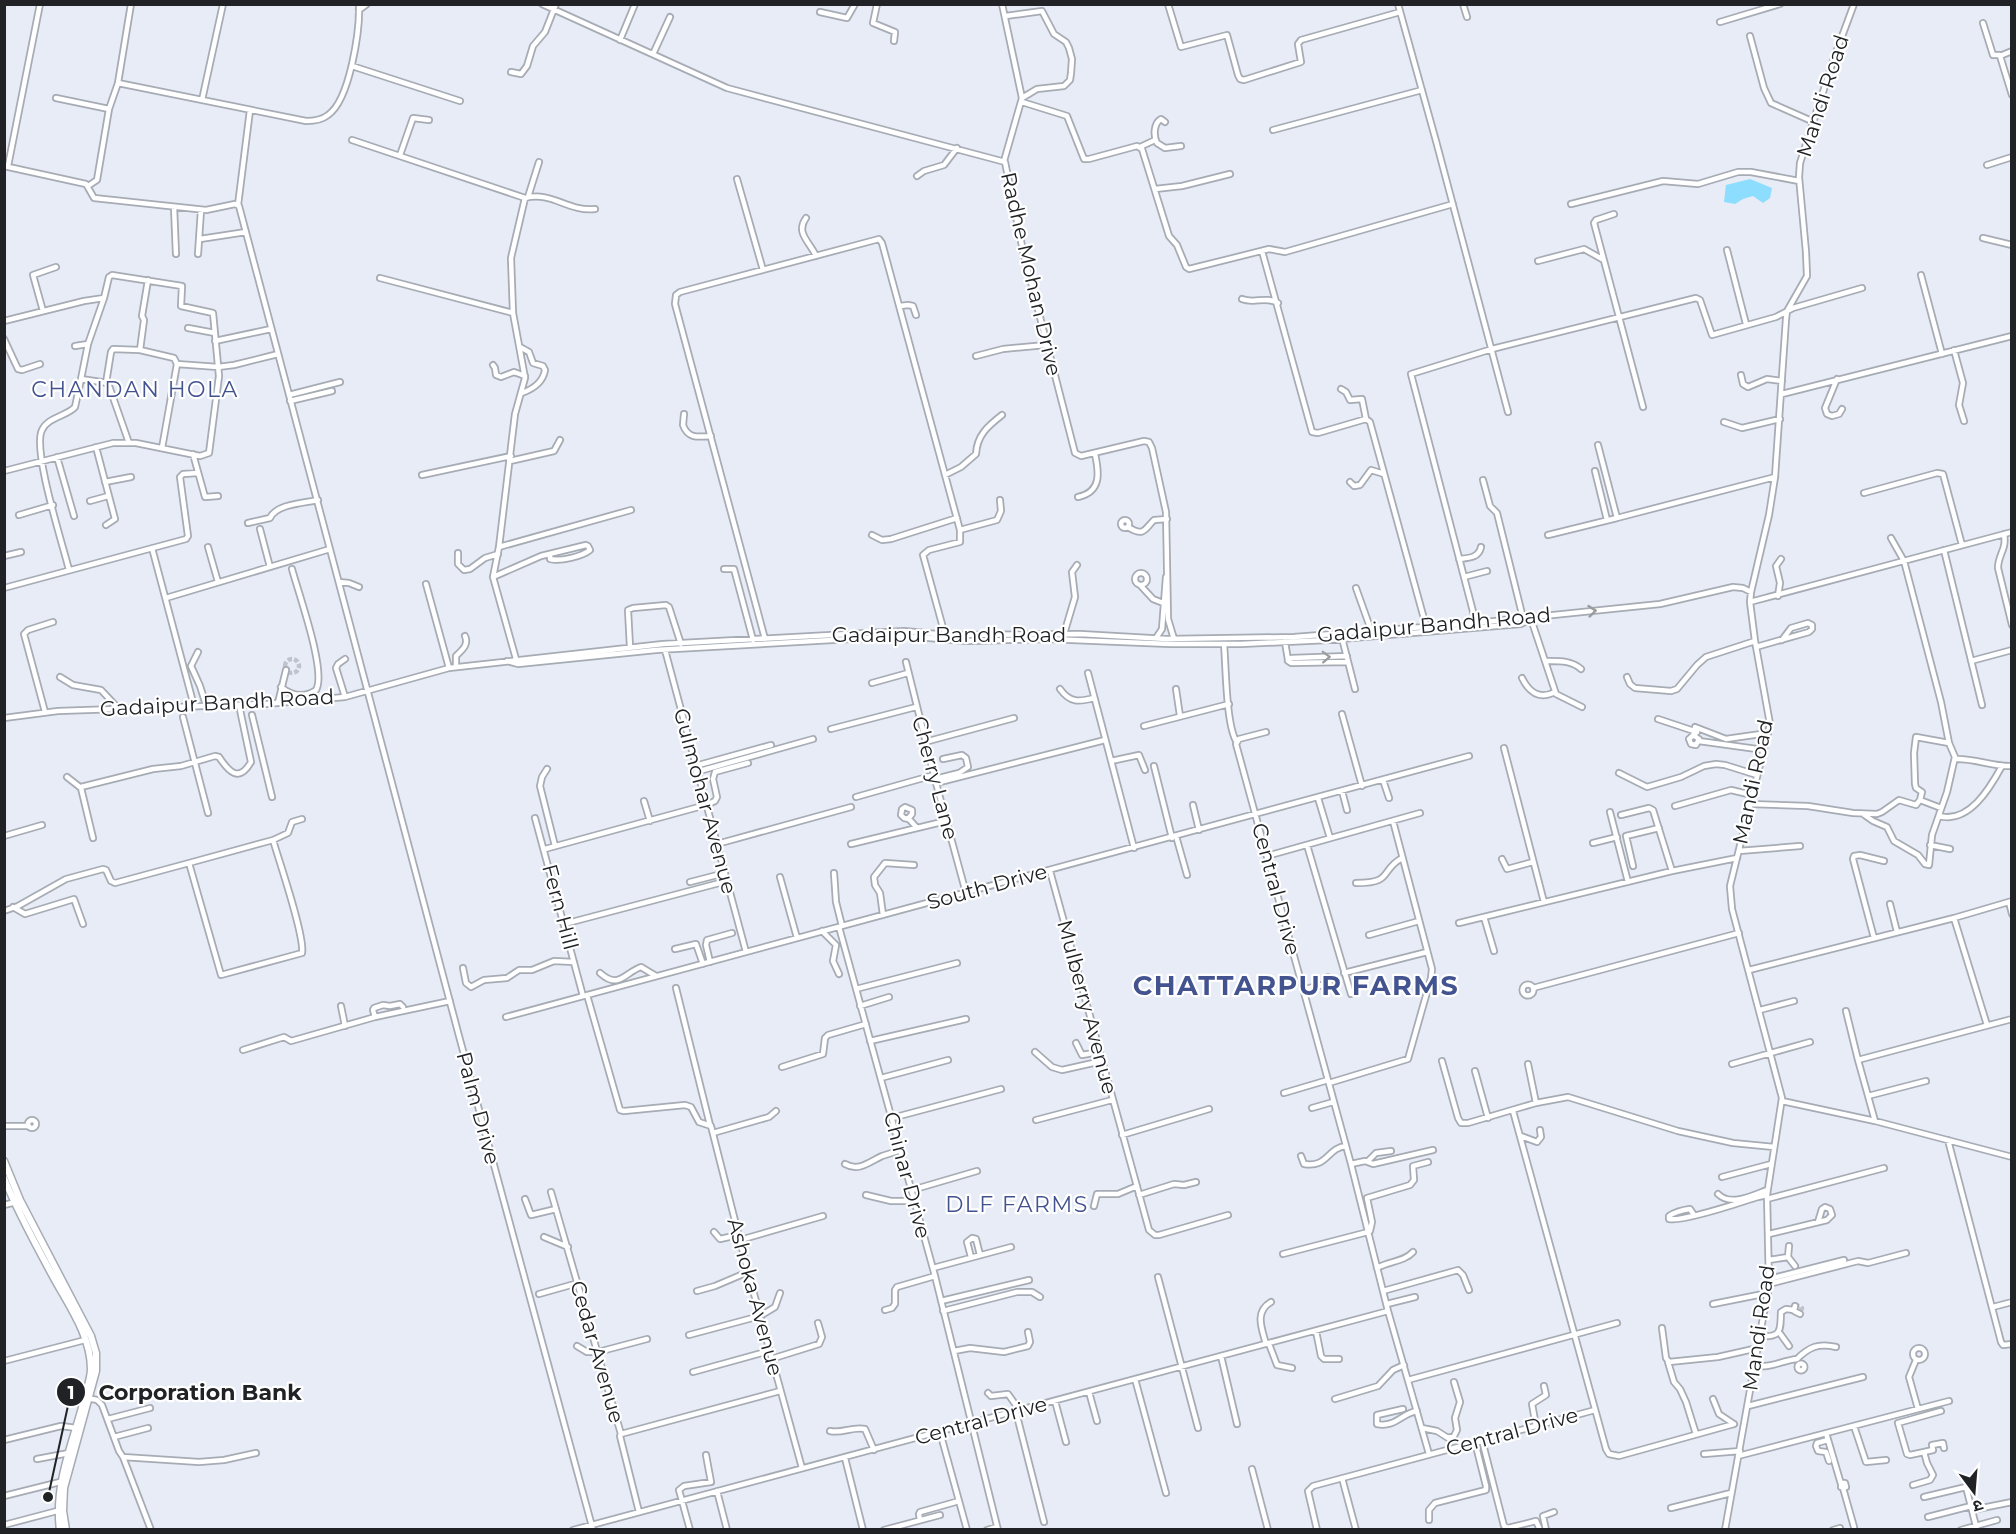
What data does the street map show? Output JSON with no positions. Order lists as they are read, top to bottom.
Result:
{
  "streets": {
    "street": [
      "Mandi Road",
      "Radhe Mohan Drive",
      "Gadaipur Bandh Road",
      "Cherry Lane",
      "Gulmohar Avenue",
      "South Drive",
      "Central Drive",
      "Fern Hill",
      "Mulberry Avenue",
      "Palm Drive",
      "Chinar Drive",
      "Ashoka Avenue",
      "Cedar Avenue"
    ]
  },
  "crossings": [
    ["Mandi Road", "Gadaipur Bandh Road"],
    ["Gadaipur Bandh Road", "Palm Drive"],
    ["Cherry Lane", "South Drive"],
    ["Gulmohar Avenue", "South Drive"],
    ["South Drive", "Central Drive"],
    ["South Drive", "Fern Hill"],
    ["South Drive", "Mulberry Avenue"],
    ["South Drive", "Chinar Drive"],
    ["Central Drive", "Palm Drive"],
    ["Central Drive", "Chinar Drive"],
    ["Central Drive", "Ashoka Avenue"],
    ["Central Drive", "Cedar Avenue"],
    ["Fern Hill", "Ashoka Avenue"]
  ],
  "districts": ["CHANDAN HOLA", "CHATTARPUR FARMS", "DLF FARMS"],
  "places": ["Corporation Bank"],
  "north": "bottom"
}
